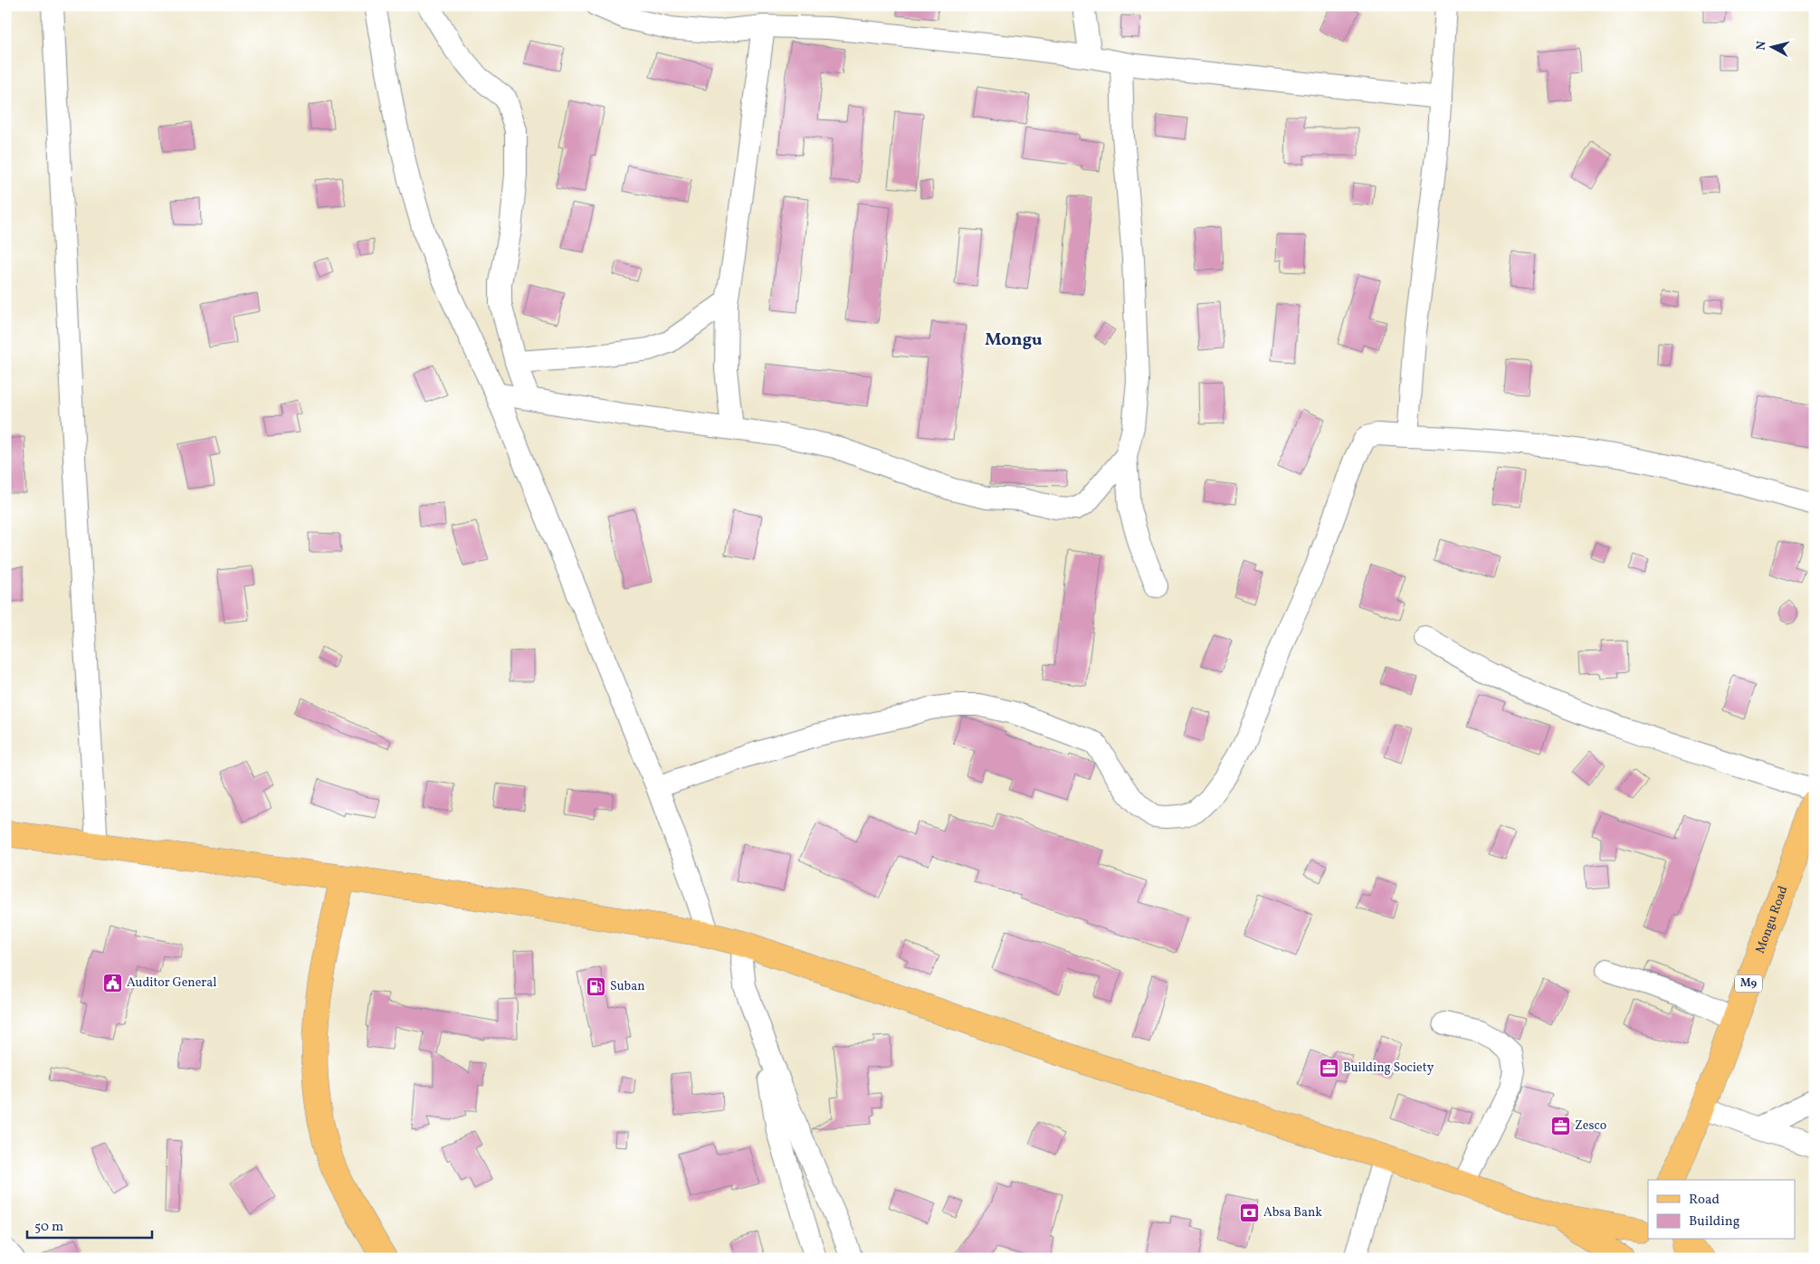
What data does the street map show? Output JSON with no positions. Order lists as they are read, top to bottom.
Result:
{
  "streets": {
    "main road": ["Mongu Road", "M9"]
  },
  "districts": ["Mongu"],
  "places": {
    "public building": ["Auditor General"],
    "fuel station": ["Suban"],
    "office": ["Building Society", "Zesco"],
    "bank": ["Absa Bank"]
  },
  "legend": ["Road", "Building"],
  "scale_bar": "50 m",
  "north": "left"
}
